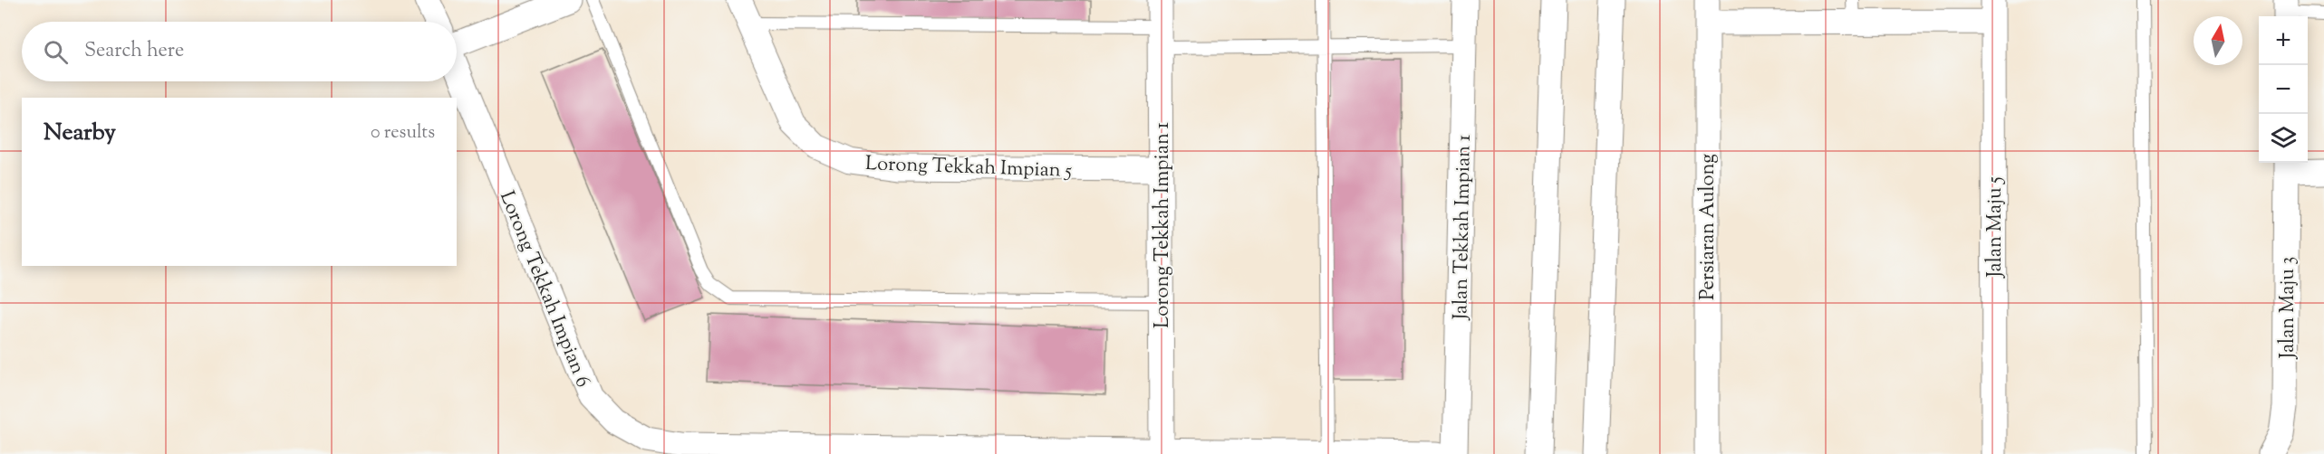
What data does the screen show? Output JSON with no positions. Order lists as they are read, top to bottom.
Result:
{
  "streets": {
    "street": [
      "Lorong Tekkah Impian 5",
      "Lorong Tekkah Impian 1",
      "Jalan Tekkah Impian 1",
      "Persiaran Aulong",
      "Jalan Maju 5",
      "Lorong Tekkah Impian 6",
      "Jalan Maju 3"
    ]
  },
  "crossings": [
    ["Lorong Tekkah Impian 5", "Lorong Tekkah Impian 1"],
    ["Lorong Tekkah Impian 1", "Lorong Tekkah Impian 6"]
  ],
  "north": "top",
  "page": {
    "map_buttons": ["+", "−"],
    "search": "Search here",
    "heading": ["Nearby", "0 results"]
  }
}
